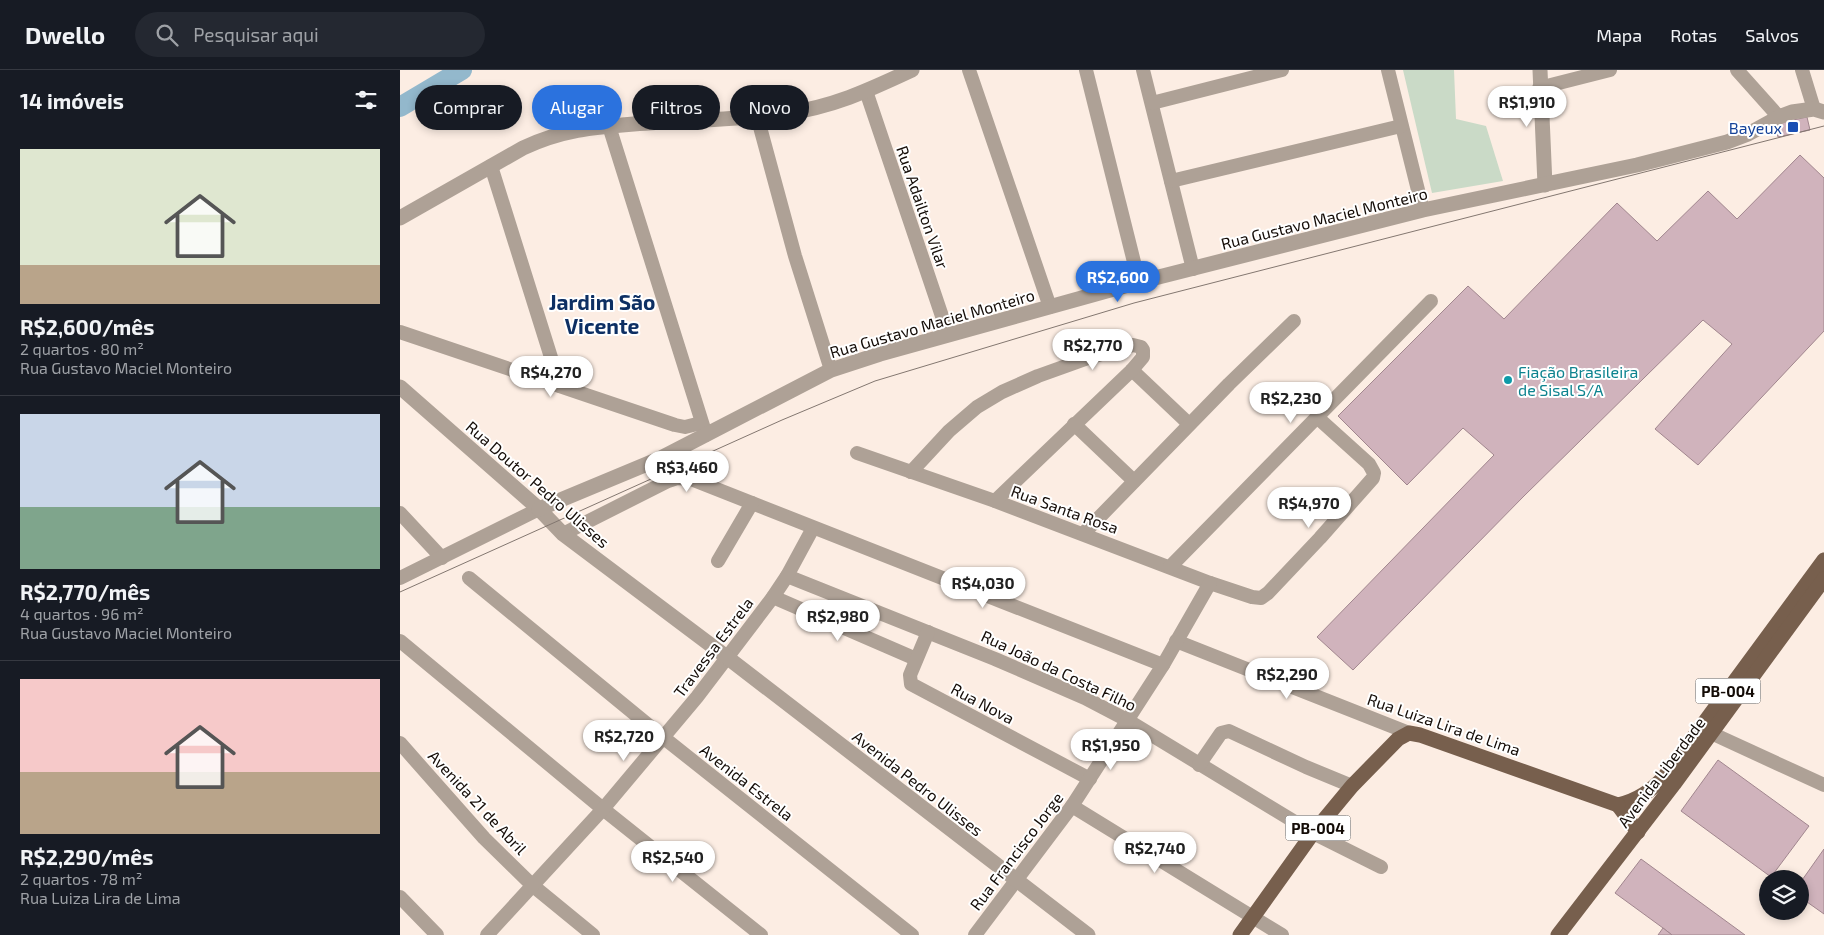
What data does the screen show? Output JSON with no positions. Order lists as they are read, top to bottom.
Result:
{
  "streets": {
    "main road": ["PB-004", "Rua Luiza Lira de Lima", "Avenida Liberdade"],
    "street": [
      "Rua Adailton Vilar",
      "Rua Gustavo Maciel Monteiro",
      "Rua Doutor Pedro Ulisses",
      "Rua Santa Rosa",
      "Travessa Estrela",
      "Rua João da Costa Filho",
      "Rua Nova",
      "Avenida Estrela",
      "Avenida Pedro Ulisses",
      "Avenida 21 de Abril",
      "Rua Francisco Jorge"
    ]
  },
  "crossings": [
    ["Rua Adailton Vilar", "Rua Gustavo Maciel Monteiro"],
    ["Rua Gustavo Maciel Monteiro", "Rua Doutor Pedro Ulisses"],
    ["Rua Doutor Pedro Ulisses", "Travessa Estrela"],
    ["Rua Doutor Pedro Ulisses", "Avenida Pedro Ulisses"],
    ["Rua Santa Rosa", "Rua Francisco Jorge"],
    ["Travessa Estrela", "Rua João da Costa Filho"],
    ["Travessa Estrela", "Avenida Estrela"],
    ["Travessa Estrela", "Avenida Pedro Ulisses"],
    ["Travessa Estrela", "Avenida 21 de Abril"],
    ["Rua João da Costa Filho", "PB-004"],
    ["Rua João da Costa Filho", "Rua Nova"],
    ["Rua João da Costa Filho", "Rua Francisco Jorge"],
    ["PB-004", "Rua Luiza Lira de Lima"],
    ["Rua Nova", "Rua Francisco Jorge"],
    ["Rua Luiza Lira de Lima", "Avenida Liberdade"],
    ["Rua Luiza Lira de Lima", "Rua Francisco Jorge"],
    ["Avenida Pedro Ulisses", "Rua Francisco Jorge"]
  ],
  "districts": ["Jardim São Vicente"],
  "places": {
    "transit": ["Bayeux"],
    "other": ["Fiação Brasileira de Sisal S/A"]
  },
  "page": {
    "header": "Dwello",
    "search": "Pesquisar aqui",
    "nav": ["Mapa", "Rotas", "Salvos"],
    "heading": "14 imóveis",
    "chip": [
      "Comprar",
      "Alugar",
      "Filtros",
      "Novo"
    ],
    "price": [
      "R$1,910",
      "R$2,600",
      "R$2,770",
      "R$4,270",
      "R$2,230",
      "R$3,460",
      "R$4,970",
      "R$4,030",
      "R$2,980",
      "R$2,290",
      "R$2,720",
      "R$1,950",
      "R$2,740",
      "R$2,540"
    ],
    "list": [
      {
        "name": "R$2,600/mês",
        "note": "2 quartos · 80 m² · Rua Gustavo Maciel Monteiro"
      },
      {
        "name": "R$2,770/mês",
        "note": "4 quartos · 96 m² · Rua Gustavo Maciel Monteiro"
      },
      {
        "name": "R$2,290/mês",
        "note": "2 quartos · 78 m² · Rua Luiza Lira de Lima"
      }
    ]
  }
}
